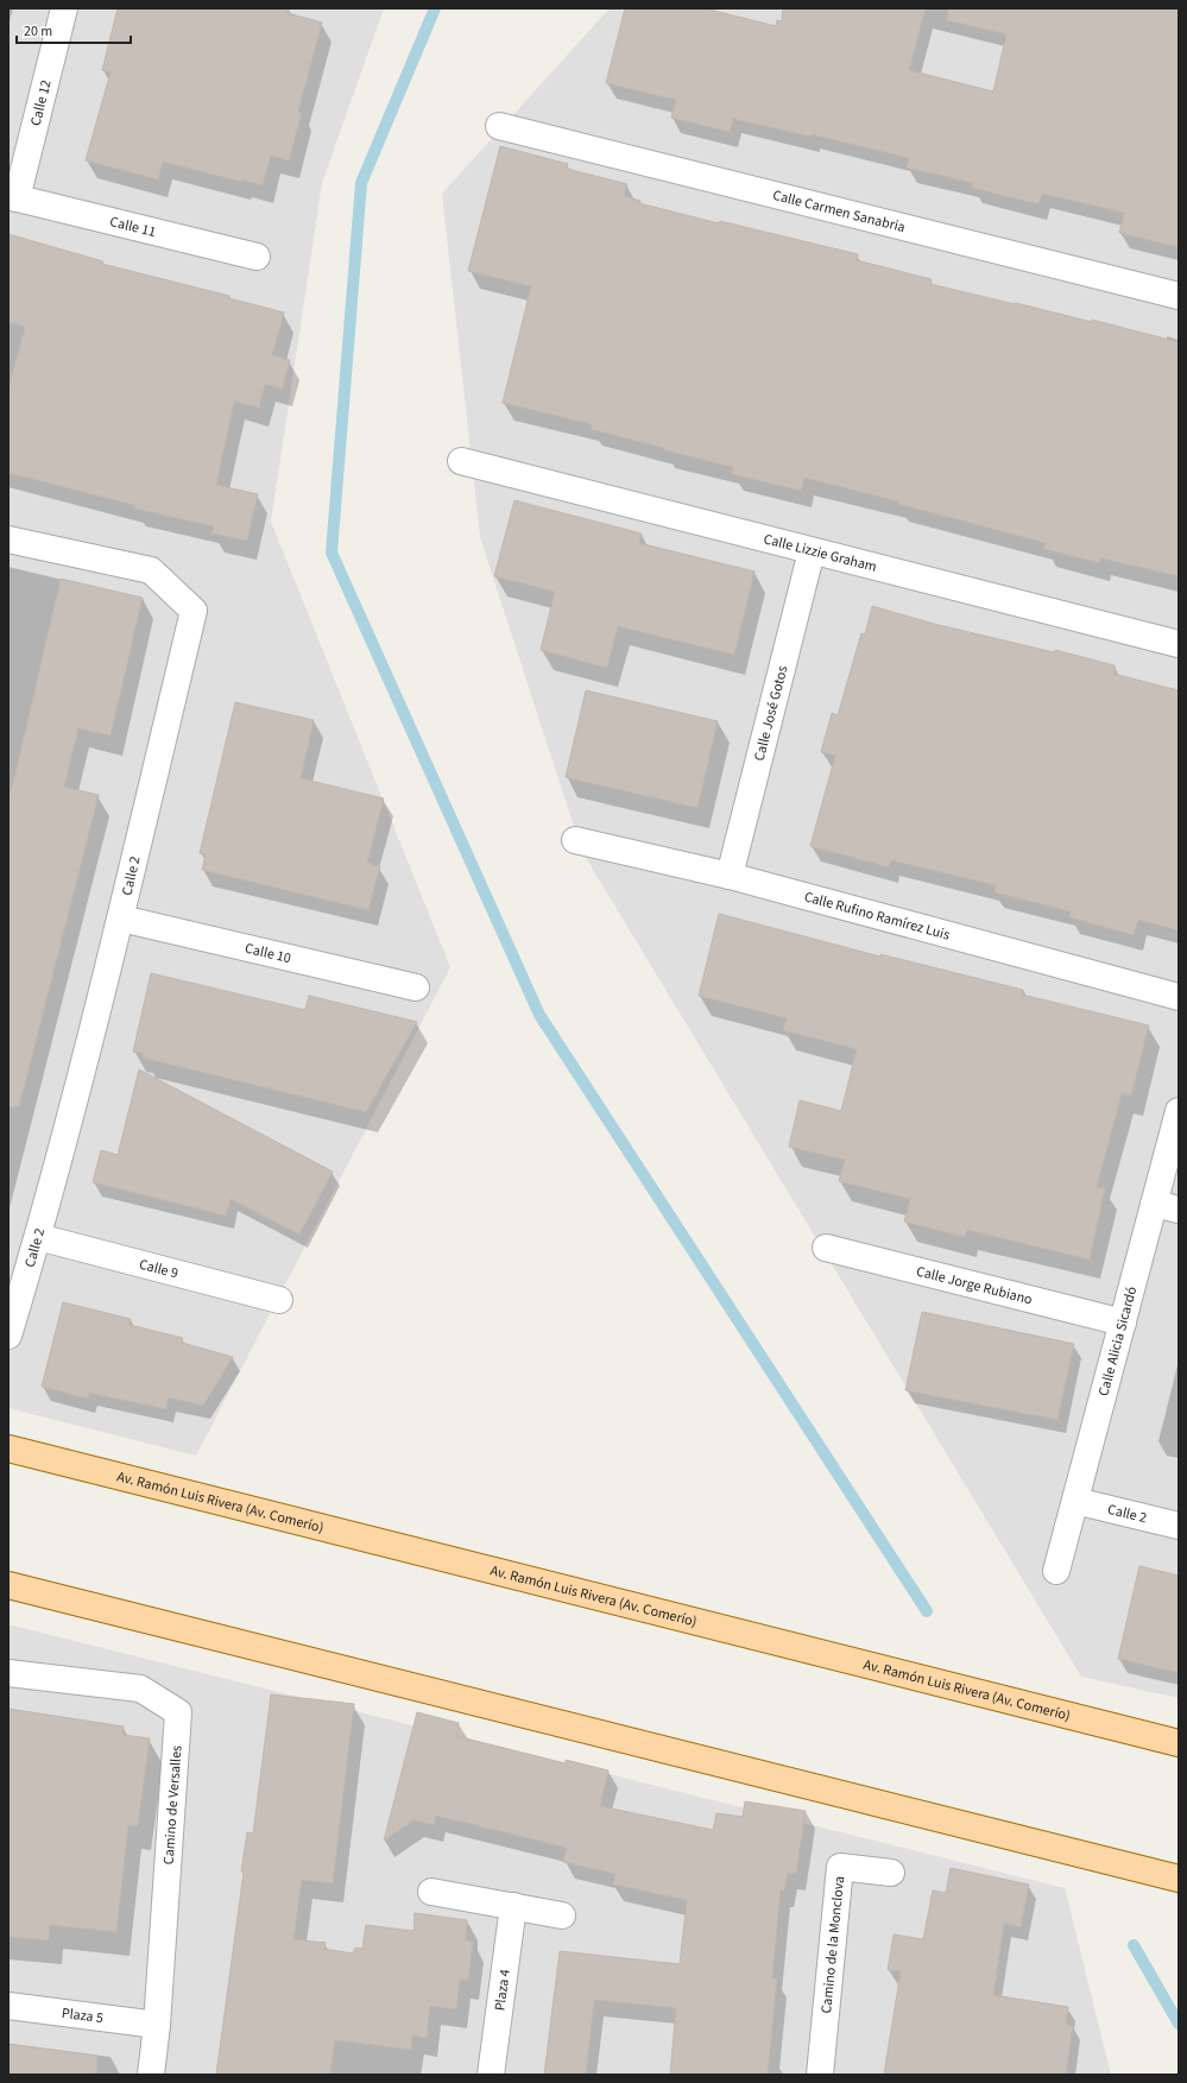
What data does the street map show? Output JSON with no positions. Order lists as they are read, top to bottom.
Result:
{
  "streets": {
    "main road": ["Av. Ramón Luis Rivera (Av. Comerío)"],
    "street": [
      "Calle 12",
      "Calle Carmen Sanabria",
      "Calle 11",
      "Calle Lizzie Graham",
      "Calle José Gotos",
      "Calle 2",
      "Calle Rufino Ramírez Luis",
      "Calle 10",
      "Calle 9",
      "Calle Jorge Rubiano",
      "Calle Alicia Sicardó",
      "Camino de Versalles",
      "Camino de la Monclova",
      "Plaza 4",
      "Plaza 5"
    ]
  },
  "crossings": [
    ["Calle 12", "Calle 11"],
    ["Calle Lizzie Graham", "Calle José Gotos"],
    ["Calle José Gotos", "Calle Rufino Ramírez Luis"],
    ["Calle 2", "Calle 10"],
    ["Calle 2", "Calle 9"],
    ["Calle 2", "Calle Alicia Sicardó"],
    ["Calle Jorge Rubiano", "Calle Alicia Sicardó"],
    ["Camino de Versalles", "Plaza 5"]
  ],
  "scale_bar": "20 m"
}
